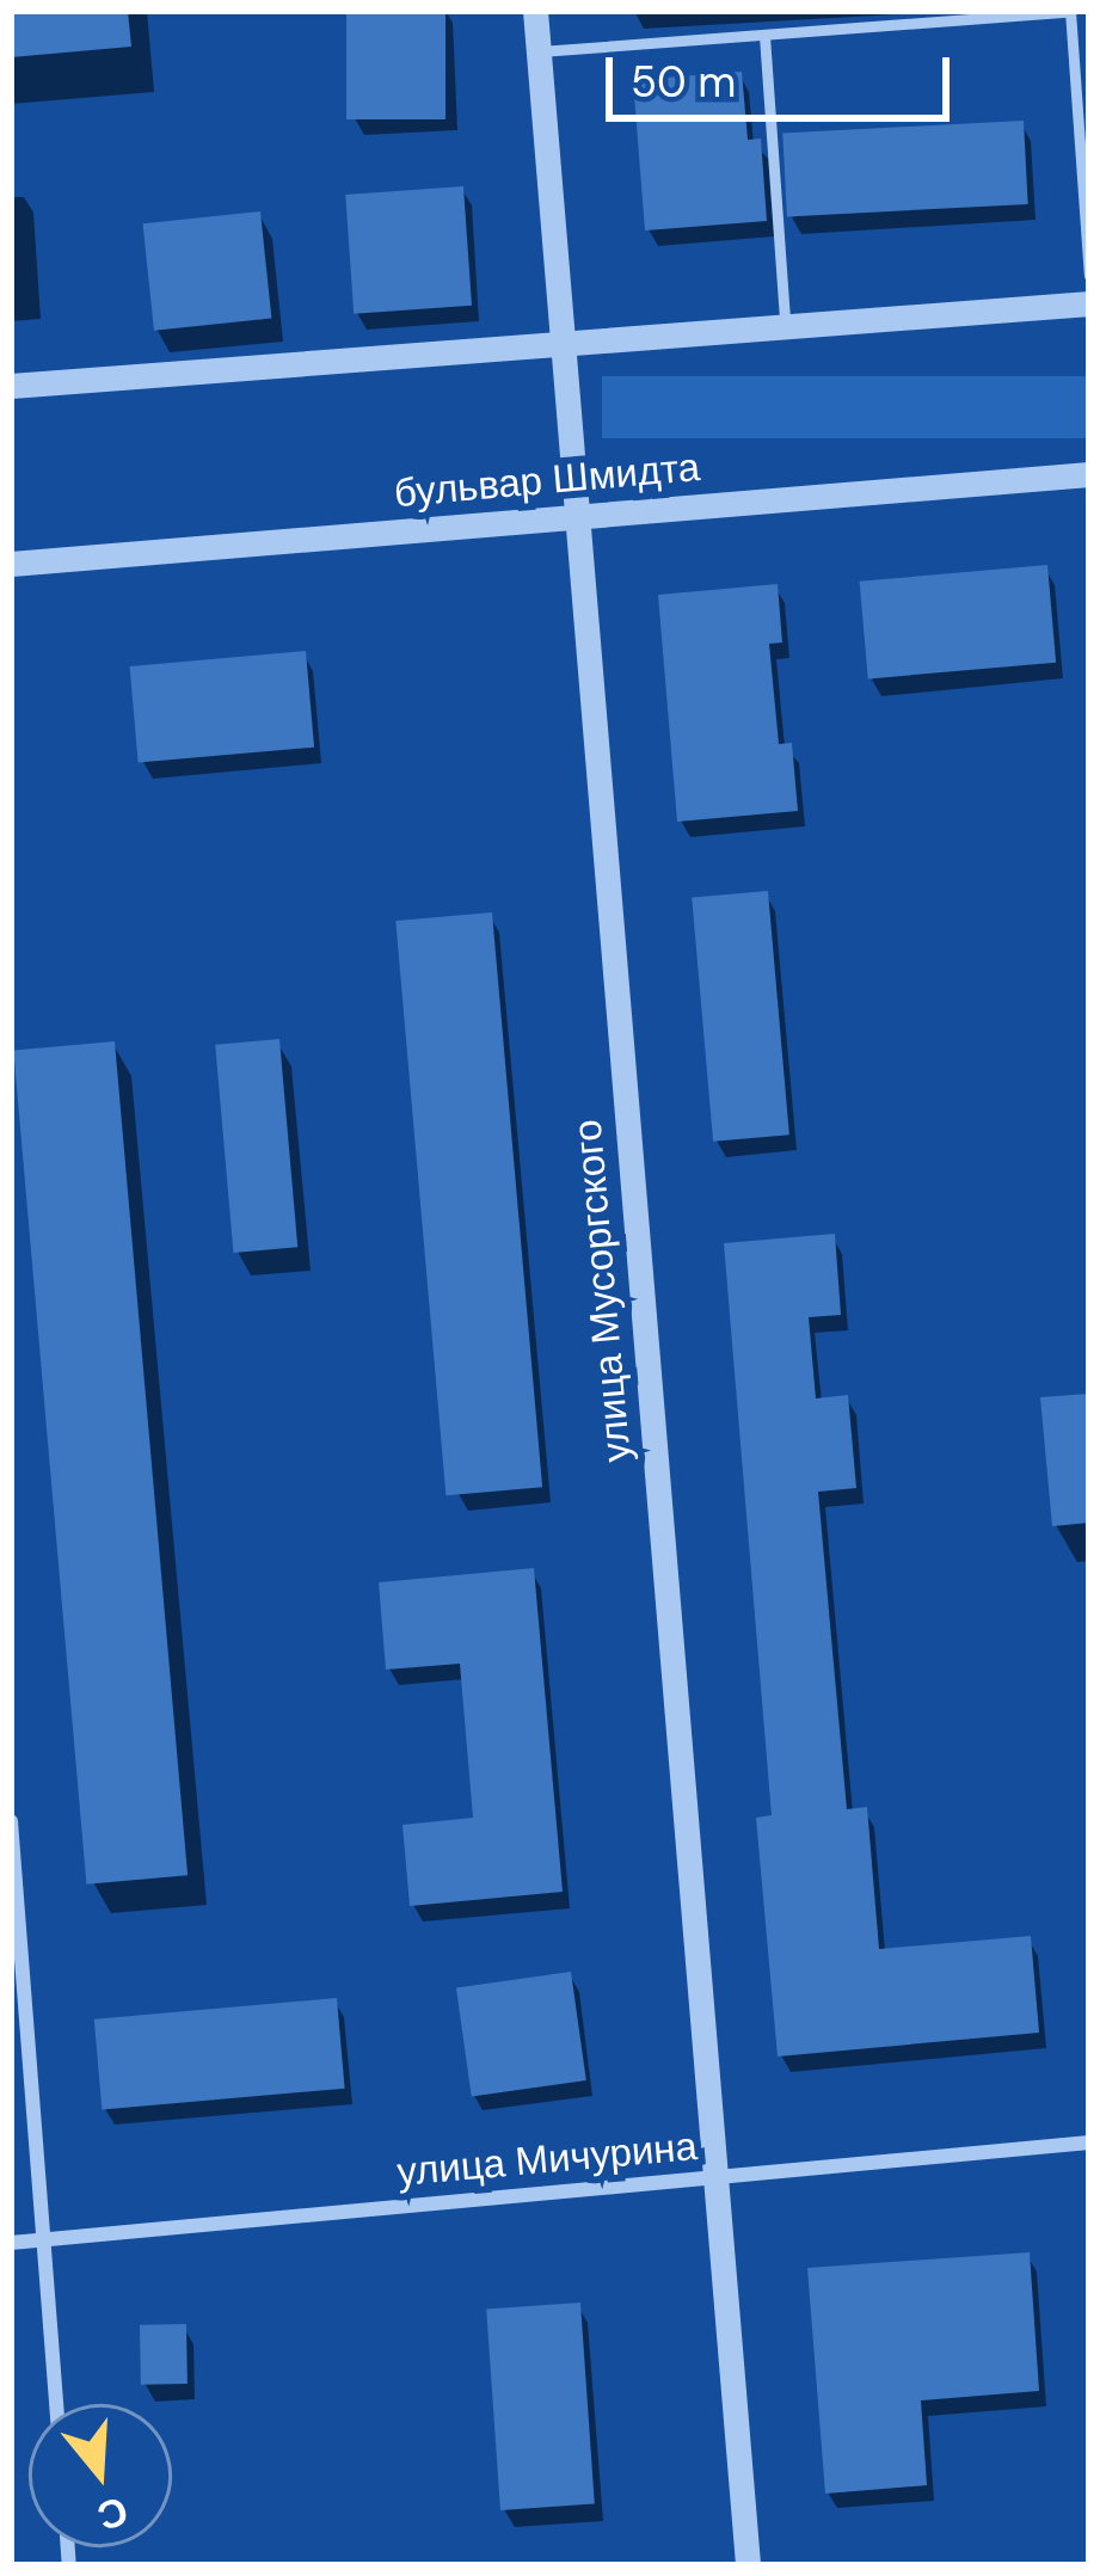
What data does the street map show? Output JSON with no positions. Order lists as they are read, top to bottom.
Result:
{
  "streets": {
    "street": ["бульвар Шмидта", "улица Мусоргского", "улица Мичурина"]
  },
  "crossings": [
    ["бульвар Шмидта", "улица Мусоргского"],
    ["улица Мусоргского", "улица Мичурина"]
  ],
  "scale_bar": "50 m",
  "north": "bottom"
}
